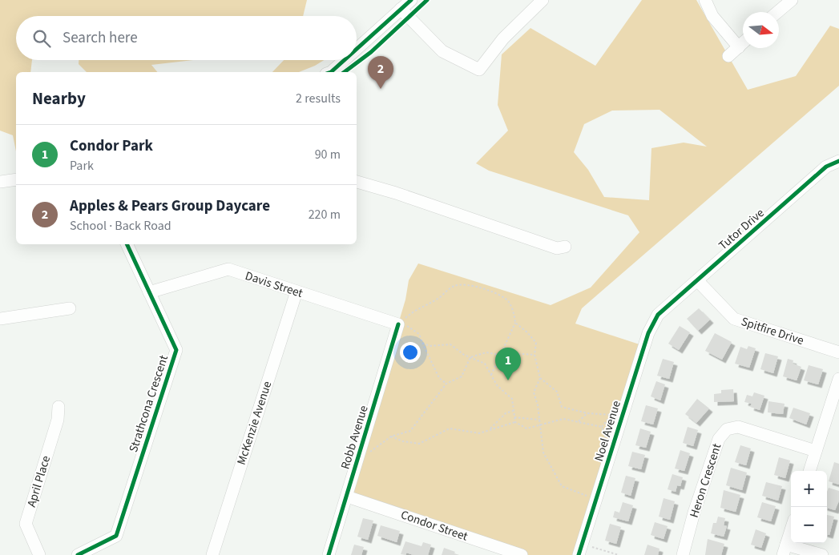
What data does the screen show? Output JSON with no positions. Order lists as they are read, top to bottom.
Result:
{
  "streets": {
    "street": [
      "Tutor Drive",
      "Davis Street",
      "Spitfire Drive",
      "Strathcona Crescent",
      "McKenzie Avenue",
      "Noel Avenue",
      "Robb Avenue",
      "Heron Crescent",
      "April Place",
      "Condor Street"
    ]
  },
  "crossings": [
    ["Tutor Drive", "Spitfire Drive"],
    ["Tutor Drive", "Noel Avenue"],
    ["Davis Street", "Strathcona Crescent"],
    ["Davis Street", "McKenzie Avenue"],
    ["Davis Street", "Robb Avenue"],
    ["Robb Avenue", "Condor Street"]
  ],
  "north": "right",
  "page": {
    "search": "Search here",
    "pins": ["2", "1"],
    "heading": ["Nearby", "2 results"],
    "list": [
      {
        "mark": "1",
        "name": "Condor Park",
        "note": "Park",
        "value": "90 m"
      },
      {
        "mark": "2",
        "name": "Apples & Pears Group Daycare",
        "note": "School · Back Road",
        "value": "220 m"
      }
    ],
    "map_buttons": ["+", "−"]
  }
}
